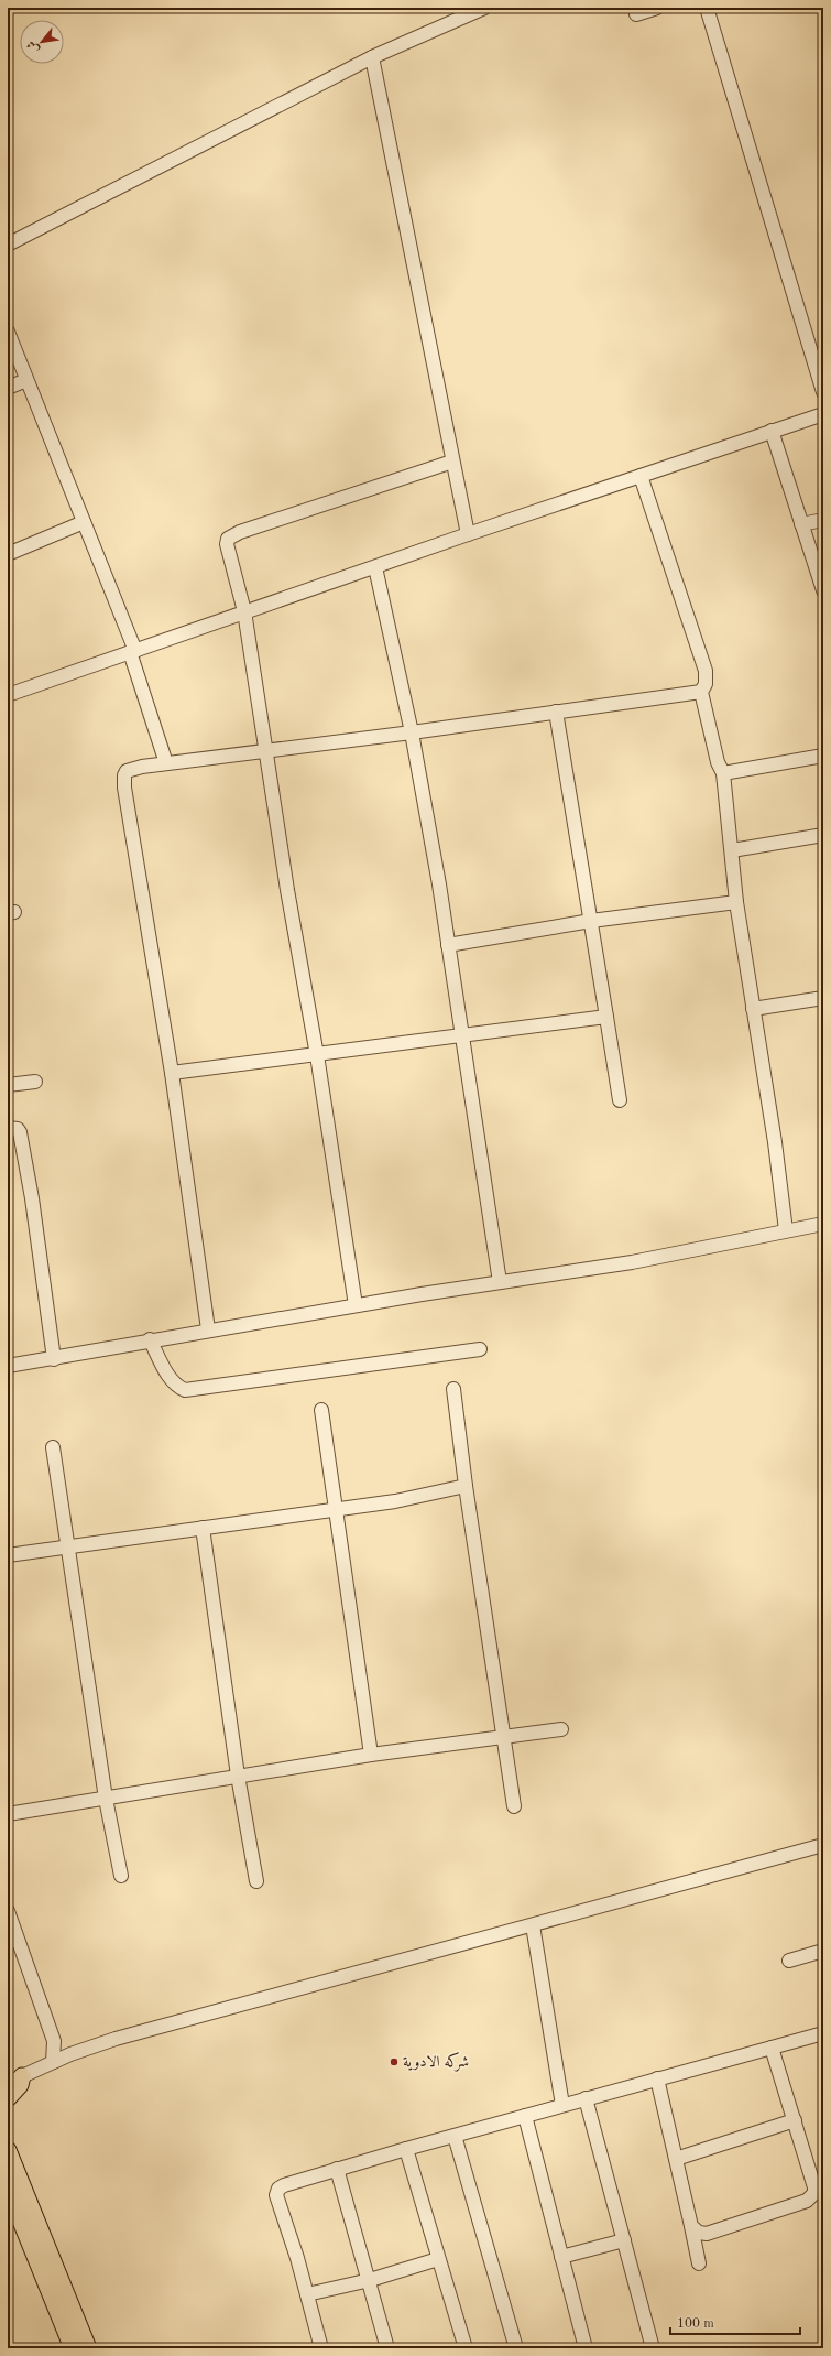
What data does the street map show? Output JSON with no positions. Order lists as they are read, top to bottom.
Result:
{
  "places": ["شركه الادوية"],
  "scale_bar": "100 m",
  "north": "bottom left"
}
